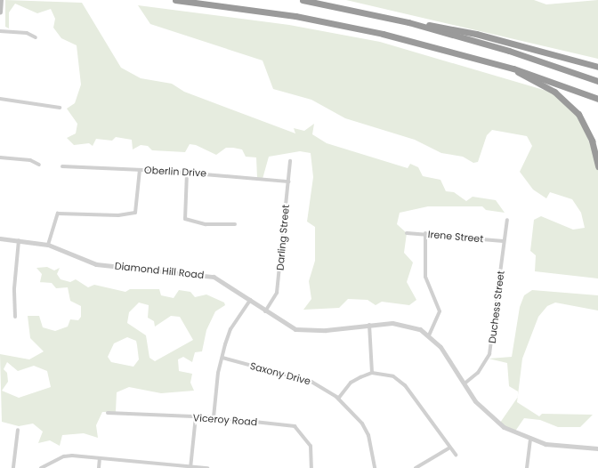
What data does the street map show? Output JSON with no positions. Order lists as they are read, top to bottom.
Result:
{
  "streets": {
    "street": [
      "Oberlin Drive",
      "Irene Street",
      "Darling Street",
      "Diamond Hill Road",
      "Duchess Street",
      "Saxony Drive",
      "Viceroy Road"
    ]
  },
  "crossings": [
    ["Oberlin Drive", "Darling Street"],
    ["Irene Street", "Duchess Street"],
    ["Darling Street", "Diamond Hill Road"],
    ["Diamond Hill Road", "Duchess Street"]
  ]
}
